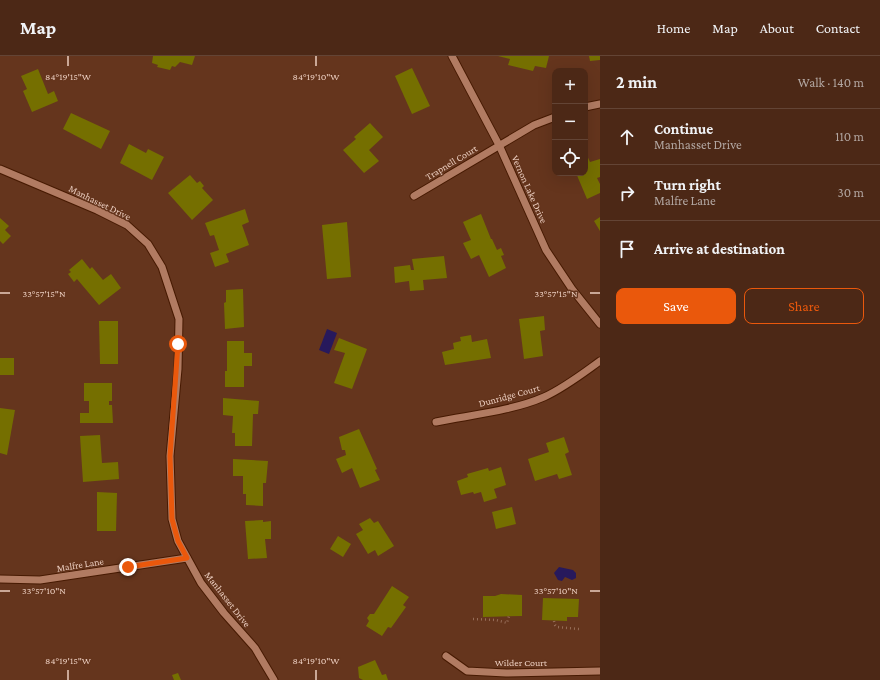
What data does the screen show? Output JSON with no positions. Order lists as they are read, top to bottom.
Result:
{
  "streets": {
    "street": [
      "Trapnell Court",
      "Vernon Lake Drive",
      "Manhasset Drive",
      "Dunridge Court",
      "Malfre Lane",
      "Wilder Court"
    ]
  },
  "crossings": [
    ["Trapnell Court", "Vernon Lake Drive"],
    ["Manhasset Drive", "Malfre Lane"]
  ],
  "page": {
    "header": "Map",
    "nav": [
      "Home",
      "Map",
      "About",
      "Contact"
    ],
    "heading": ["2 min", "Walk · 140 m"],
    "map_buttons": ["+", "−"],
    "list": [
      ["Continue", "Manhasset Drive", "110 m"],
      ["Turn right", "Malfre Lane", "30 m"],
      "Arrive at destination"
    ],
    "buttons": ["Save", "Share"]
  },
  "coordinates": [
    "84°19'15\"W",
    "84°19'10\"W",
    "33°57'15\"N",
    "33°57'10\"N"
  ]
}
